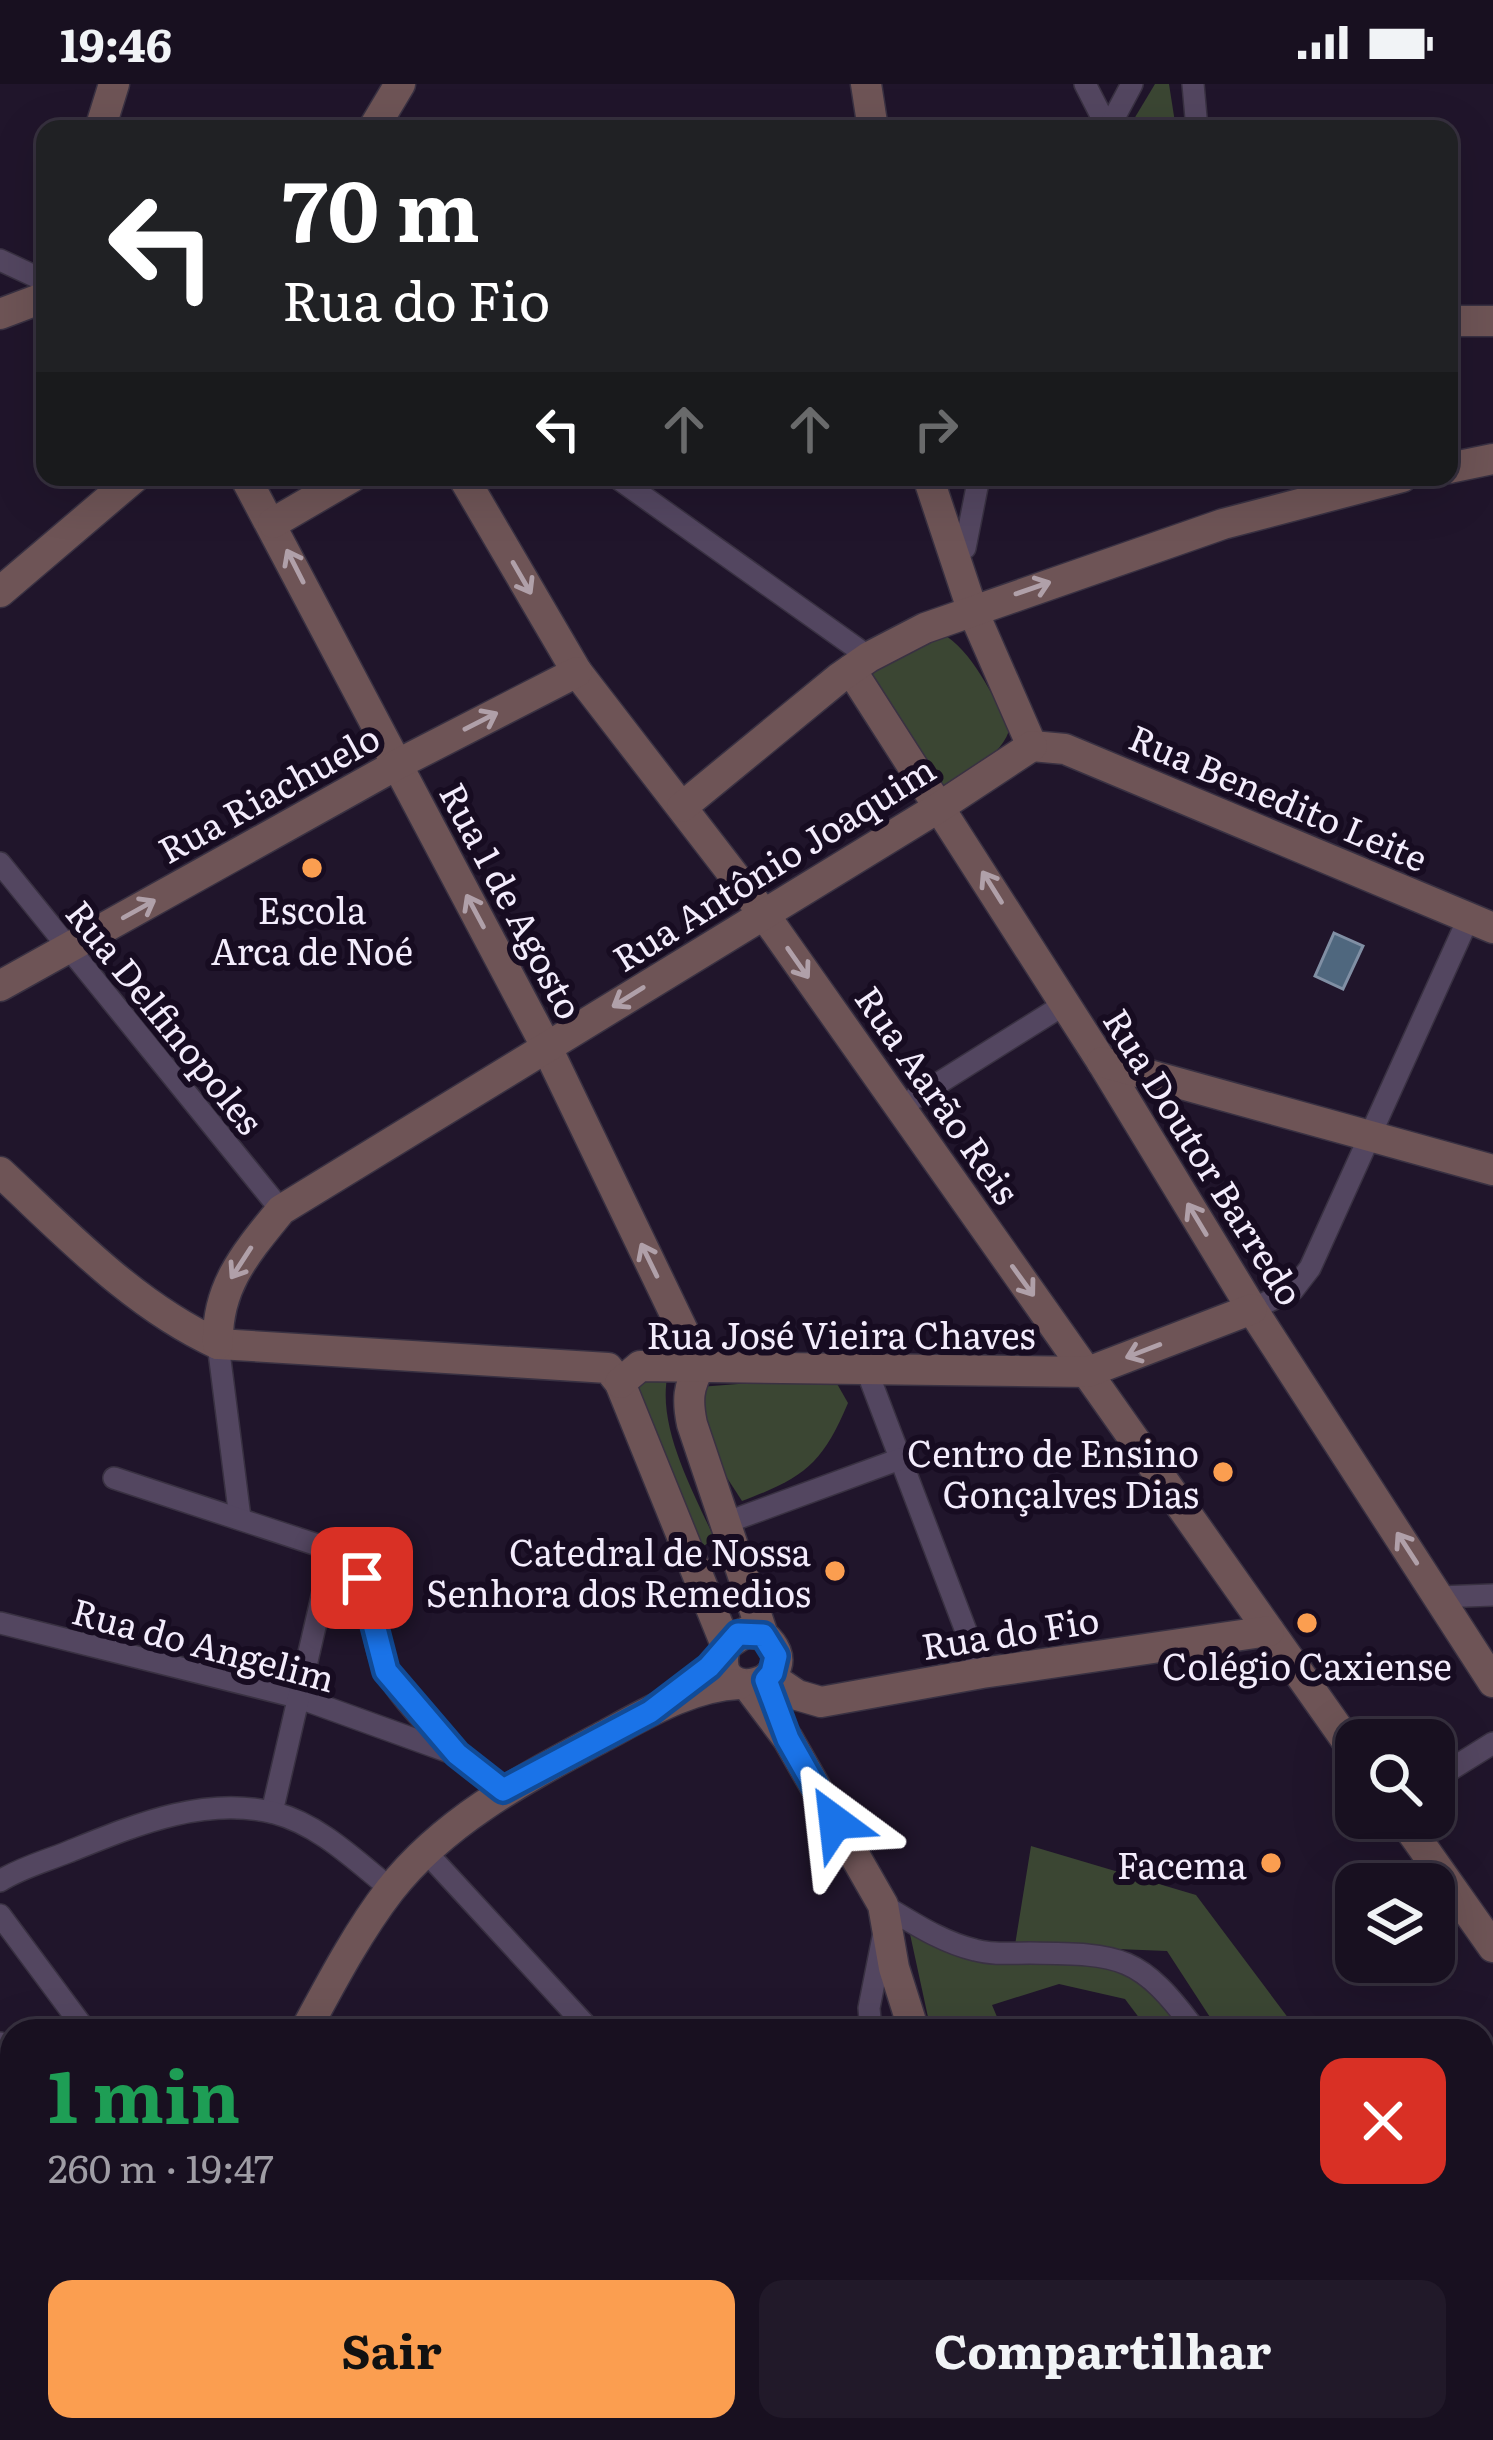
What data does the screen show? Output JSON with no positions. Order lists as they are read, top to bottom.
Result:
{
  "streets": {
    "main road": [
      "Rua Riachuelo",
      "Rua Benedito Leite",
      "Rua Antônio Joaquim",
      "Rua 1 de Agosto",
      "Rua Aarão Reis",
      "Rua Doutor Barredo",
      "Rua José Vieira Chaves",
      "Rua do Fio"
    ],
    "street": ["Rua Delfinopoles", "Rua do Angelim"]
  },
  "crossings": [
    ["Rua Riachuelo", "Rua 1 de Agosto"],
    ["Rua Riachuelo", "Rua Delfinopoles"],
    ["Rua Riachuelo", "Rua Aarão Reis"],
    ["Rua Benedito Leite", "Rua Antônio Joaquim"],
    ["Rua Antônio Joaquim", "Rua 1 de Agosto"],
    ["Rua Antônio Joaquim", "Rua Delfinopoles"],
    ["Rua Antônio Joaquim", "Rua Aarão Reis"],
    ["Rua Antônio Joaquim", "Rua Doutor Barredo"],
    ["Rua Antônio Joaquim", "Rua José Vieira Chaves"],
    ["Rua 1 de Agosto", "Rua José Vieira Chaves"],
    ["Rua Aarão Reis", "Rua José Vieira Chaves"],
    ["Rua Aarão Reis", "Rua do Fio"],
    ["Rua Doutor Barredo", "Rua José Vieira Chaves"]
  ],
  "one_way": [
    "Rua Riachuelo",
    "Rua 1 de Agosto",
    "Rua Aarão Reis",
    "Rua Doutor Barredo"
  ],
  "places": [
    "Escola Arca de Noé",
    "Centro de Ensino Gonçalves Dias",
    "Catedral de Nossa Senhora dos Remedios",
    "Colégio Caxiense",
    "Facema"
  ],
  "page": {
    "status": "19:46",
    "turn": ["70 m", "Rua do Fio"],
    "heading": ["1 min", "260 m · 19:47"],
    "buttons": ["Sair", "Compartilhar"]
  }
}
